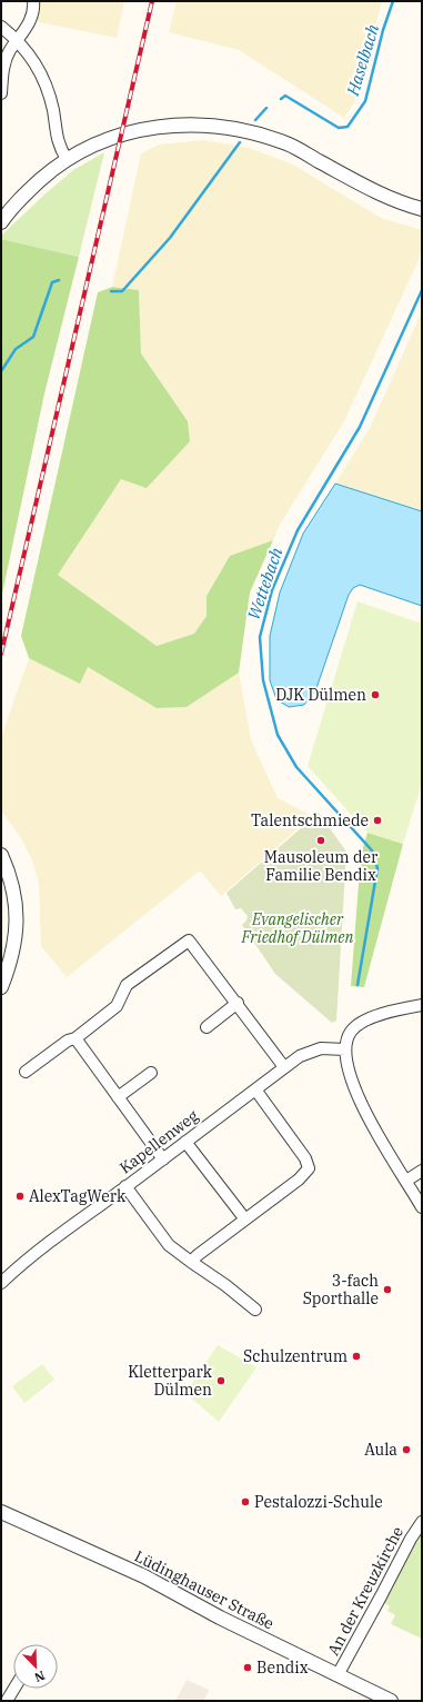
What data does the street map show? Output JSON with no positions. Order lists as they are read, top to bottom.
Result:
{
  "streets": {
    "street": ["Kapellenweg", "Lüdinghauser Straße", "An der Kreuzkirche"]
  },
  "crossings": [
    ["Lüdinghauser Straße", "An der Kreuzkirche"]
  ],
  "water": ["Haselbach", "Wettebach"],
  "parks": ["Evangelischer Friedhof Dülmen"],
  "places": [
    "DJK Dülmen",
    "Talentschmiede",
    "Mausoleum der Familie Bendix",
    "AlexTagWerk",
    "3-fach Sporthalle",
    "Schulzentrum",
    "Kletterpark Dülmen",
    "Aula",
    "Pestalozzi-Schule",
    "Bendix"
  ],
  "north": "bottom right"
}
